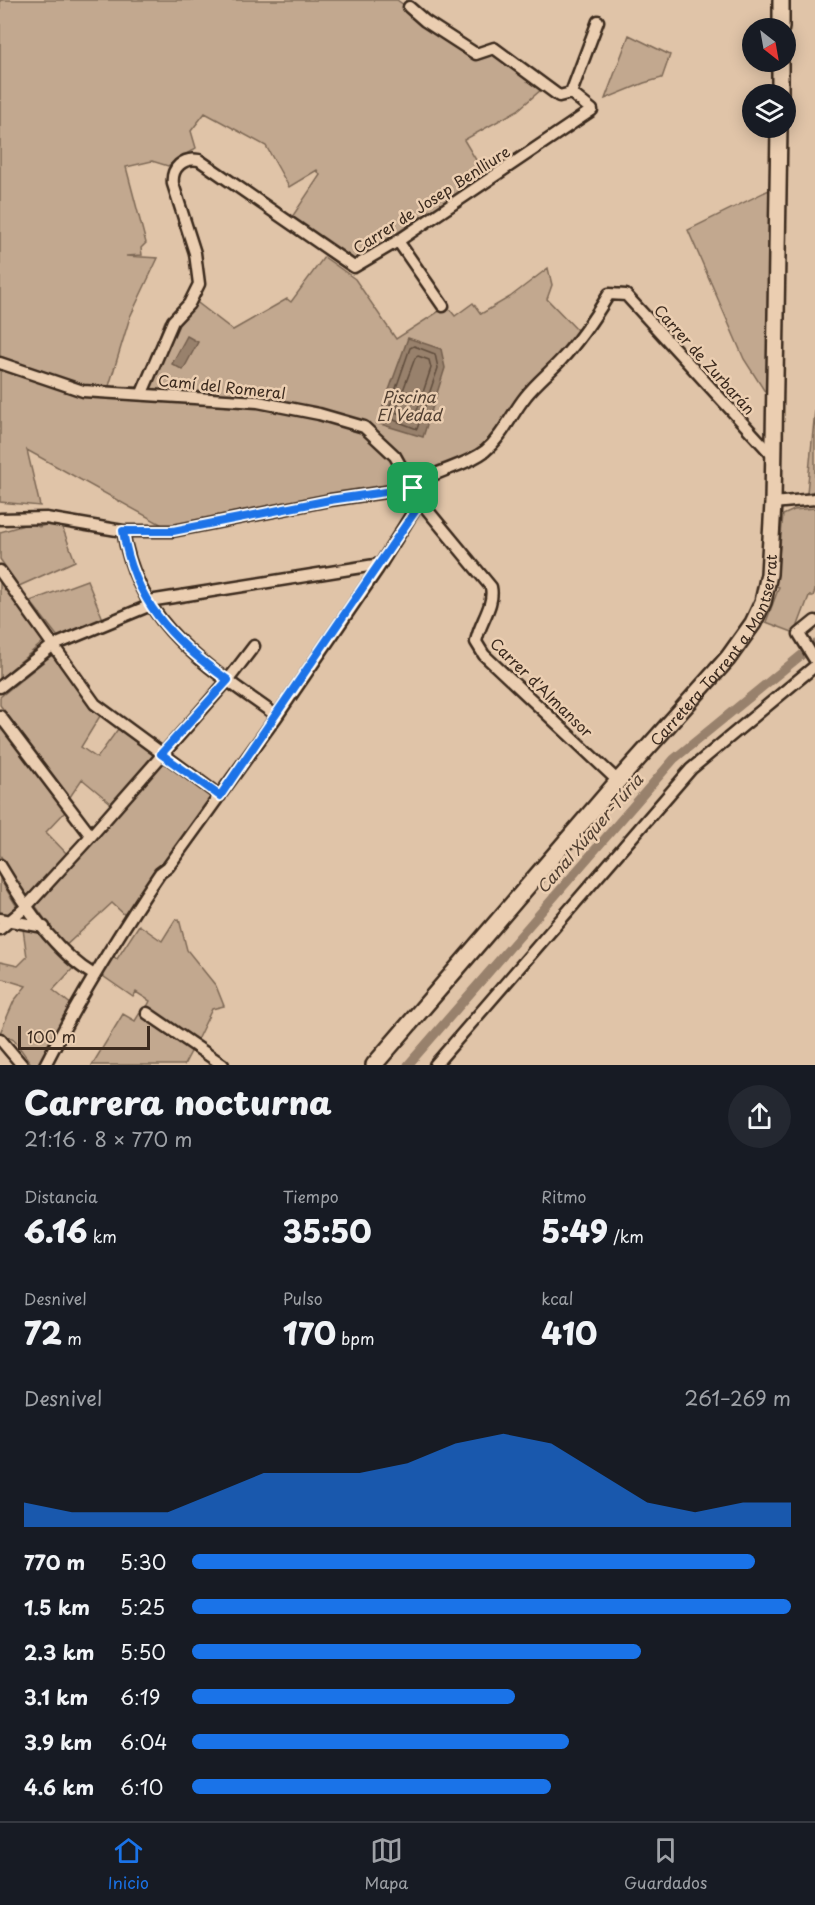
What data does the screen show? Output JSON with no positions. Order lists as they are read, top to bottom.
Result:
{
  "streets": {
    "main road": ["Carretera Torrent a Montserrat"],
    "street": [
      "Carrer de Josep Benlliure",
      "Carrer de Zurbarán",
      "Camí del Romeral",
      "Carrer d'Almansor"
    ]
  },
  "crossings": [
    ["Carrer de Josep Benlliure", "Camí del Romeral"],
    ["Carrer de Zurbarán", "Camí del Romeral"],
    ["Carrer de Zurbarán", "Carretera Torrent a Montserrat"],
    ["Carrer de Zurbarán", "Carrer d'Almansor"],
    ["Camí del Romeral", "Carrer d'Almansor"],
    ["Carretera Torrent a Montserrat", "Carrer d'Almansor"]
  ],
  "water": ["Piscina El Vedad", "Canal Xúquer-Túria"],
  "scale_bar": "100 m",
  "north": "bottom right",
  "page": {
    "scale": "100 m",
    "heading": ["Carrera nocturna", "21:16 · 8 × 770 m"],
    "stats": [
      ["Distancia", "6.16 km"],
      ["Tiempo", "35:50"],
      ["Ritmo", "5:49 /km"],
      ["Desnivel", "72 m"],
      ["Pulso", "170 bpm"],
      ["kcal", "410"]
    ],
    "chart": ["Desnivel", "261–269 m"],
    "list": [
      {
        "name": "770 m",
        "note": "5:30"
      },
      {
        "name": "1.5 km",
        "note": "5:25"
      },
      {
        "name": "2.3 km",
        "note": "5:50"
      },
      {
        "name": "3.1 km",
        "note": "6:19"
      },
      {
        "name": "3.9 km",
        "note": "6:04"
      },
      {
        "name": "4.6 km",
        "note": "6:10"
      }
    ],
    "tabs": ["Inicio", "Mapa", "Guardados"]
  }
}
